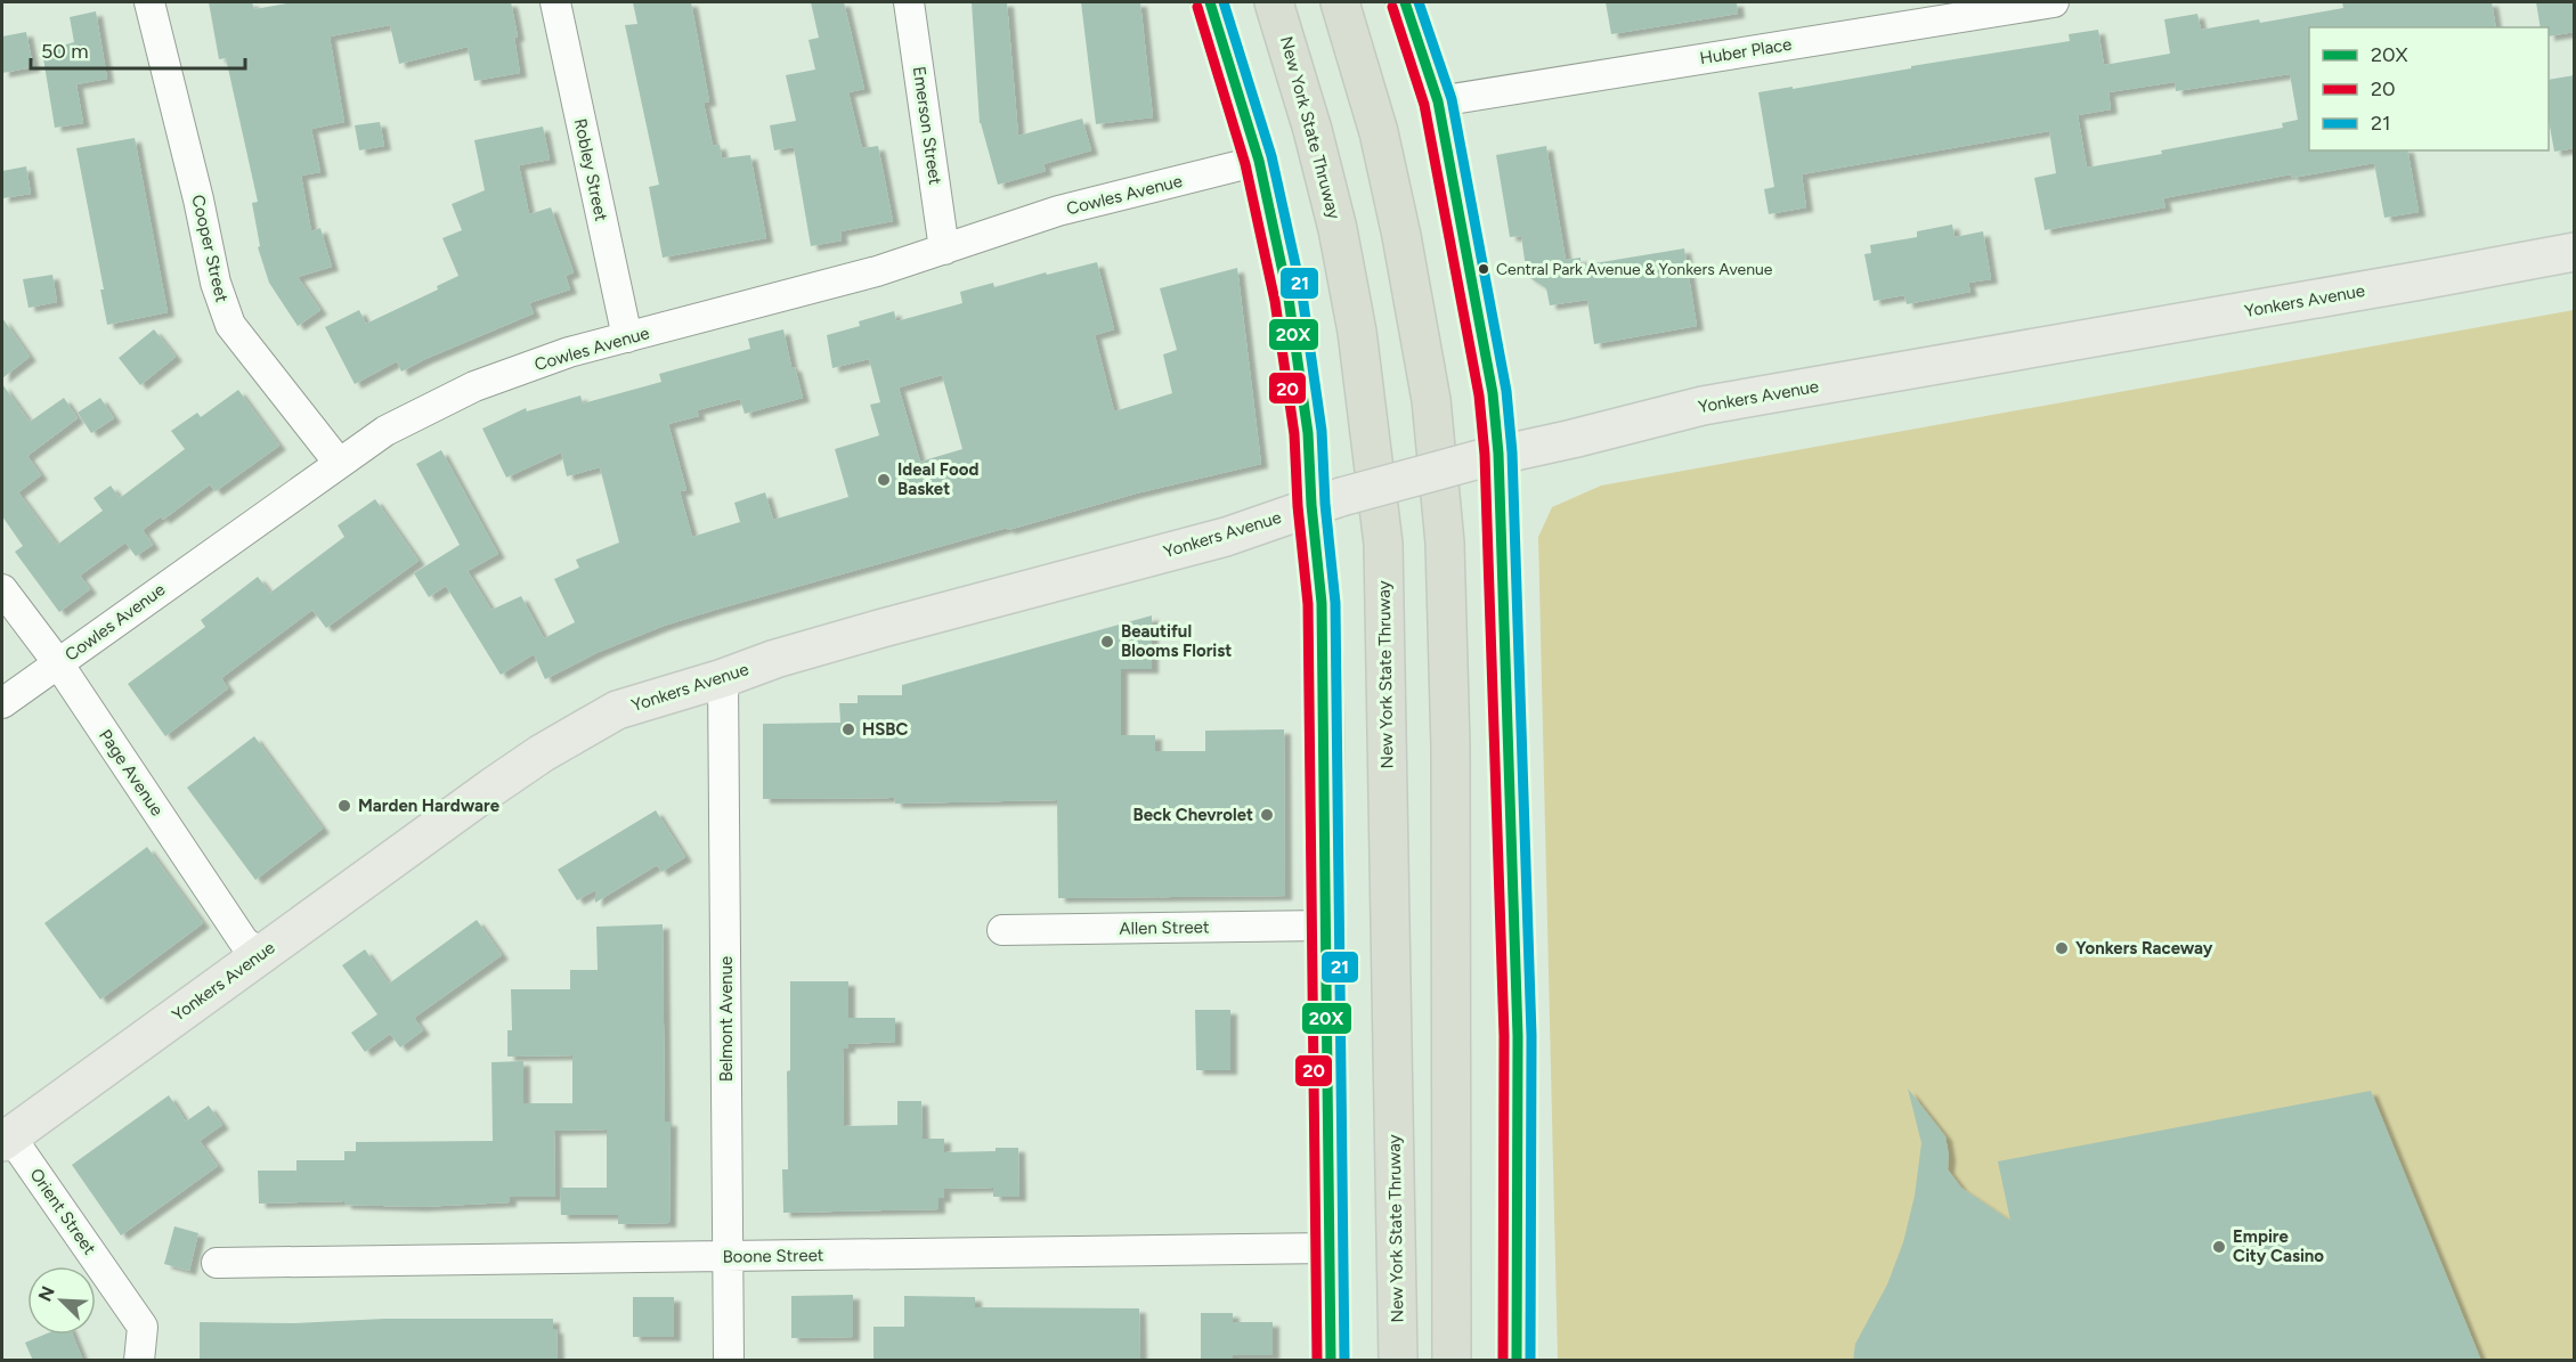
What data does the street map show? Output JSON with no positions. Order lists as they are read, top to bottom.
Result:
{
  "streets": {
    "highway": ["New York State Thruway"],
    "main road": ["Yonkers Avenue"],
    "street": [
      "Huber Place",
      "Emerson Street",
      "Robley Street",
      "Cowles Avenue",
      "Cooper Street",
      "Page Avenue",
      "Allen Street",
      "Belmont Avenue",
      "Orient Street",
      "Boone Street"
    ]
  },
  "crossings": [
    ["Emerson Street", "Cowles Avenue"],
    ["Robley Street", "Cowles Avenue"],
    ["Cowles Avenue", "Cooper Street"],
    ["Cowles Avenue", "Page Avenue"],
    ["Yonkers Avenue", "Page Avenue"],
    ["Yonkers Avenue", "Belmont Avenue"],
    ["Yonkers Avenue", "Orient Street"],
    ["Belmont Avenue", "Boone Street"]
  ],
  "places": [
    "Central Park Avenue & Yonkers Avenue",
    "Ideal Food Basket",
    "Beautiful Blooms Florist",
    "HSBC",
    "Marden Hardware",
    "Beck Chevrolet",
    "Yonkers Raceway",
    "Empire City Casino"
  ],
  "lines": ["transit line 20X", "transit line 21", "transit line 20"],
  "legend": ["20X", "20", "21"],
  "scale_bar": "50 m",
  "north": "top left"
}
